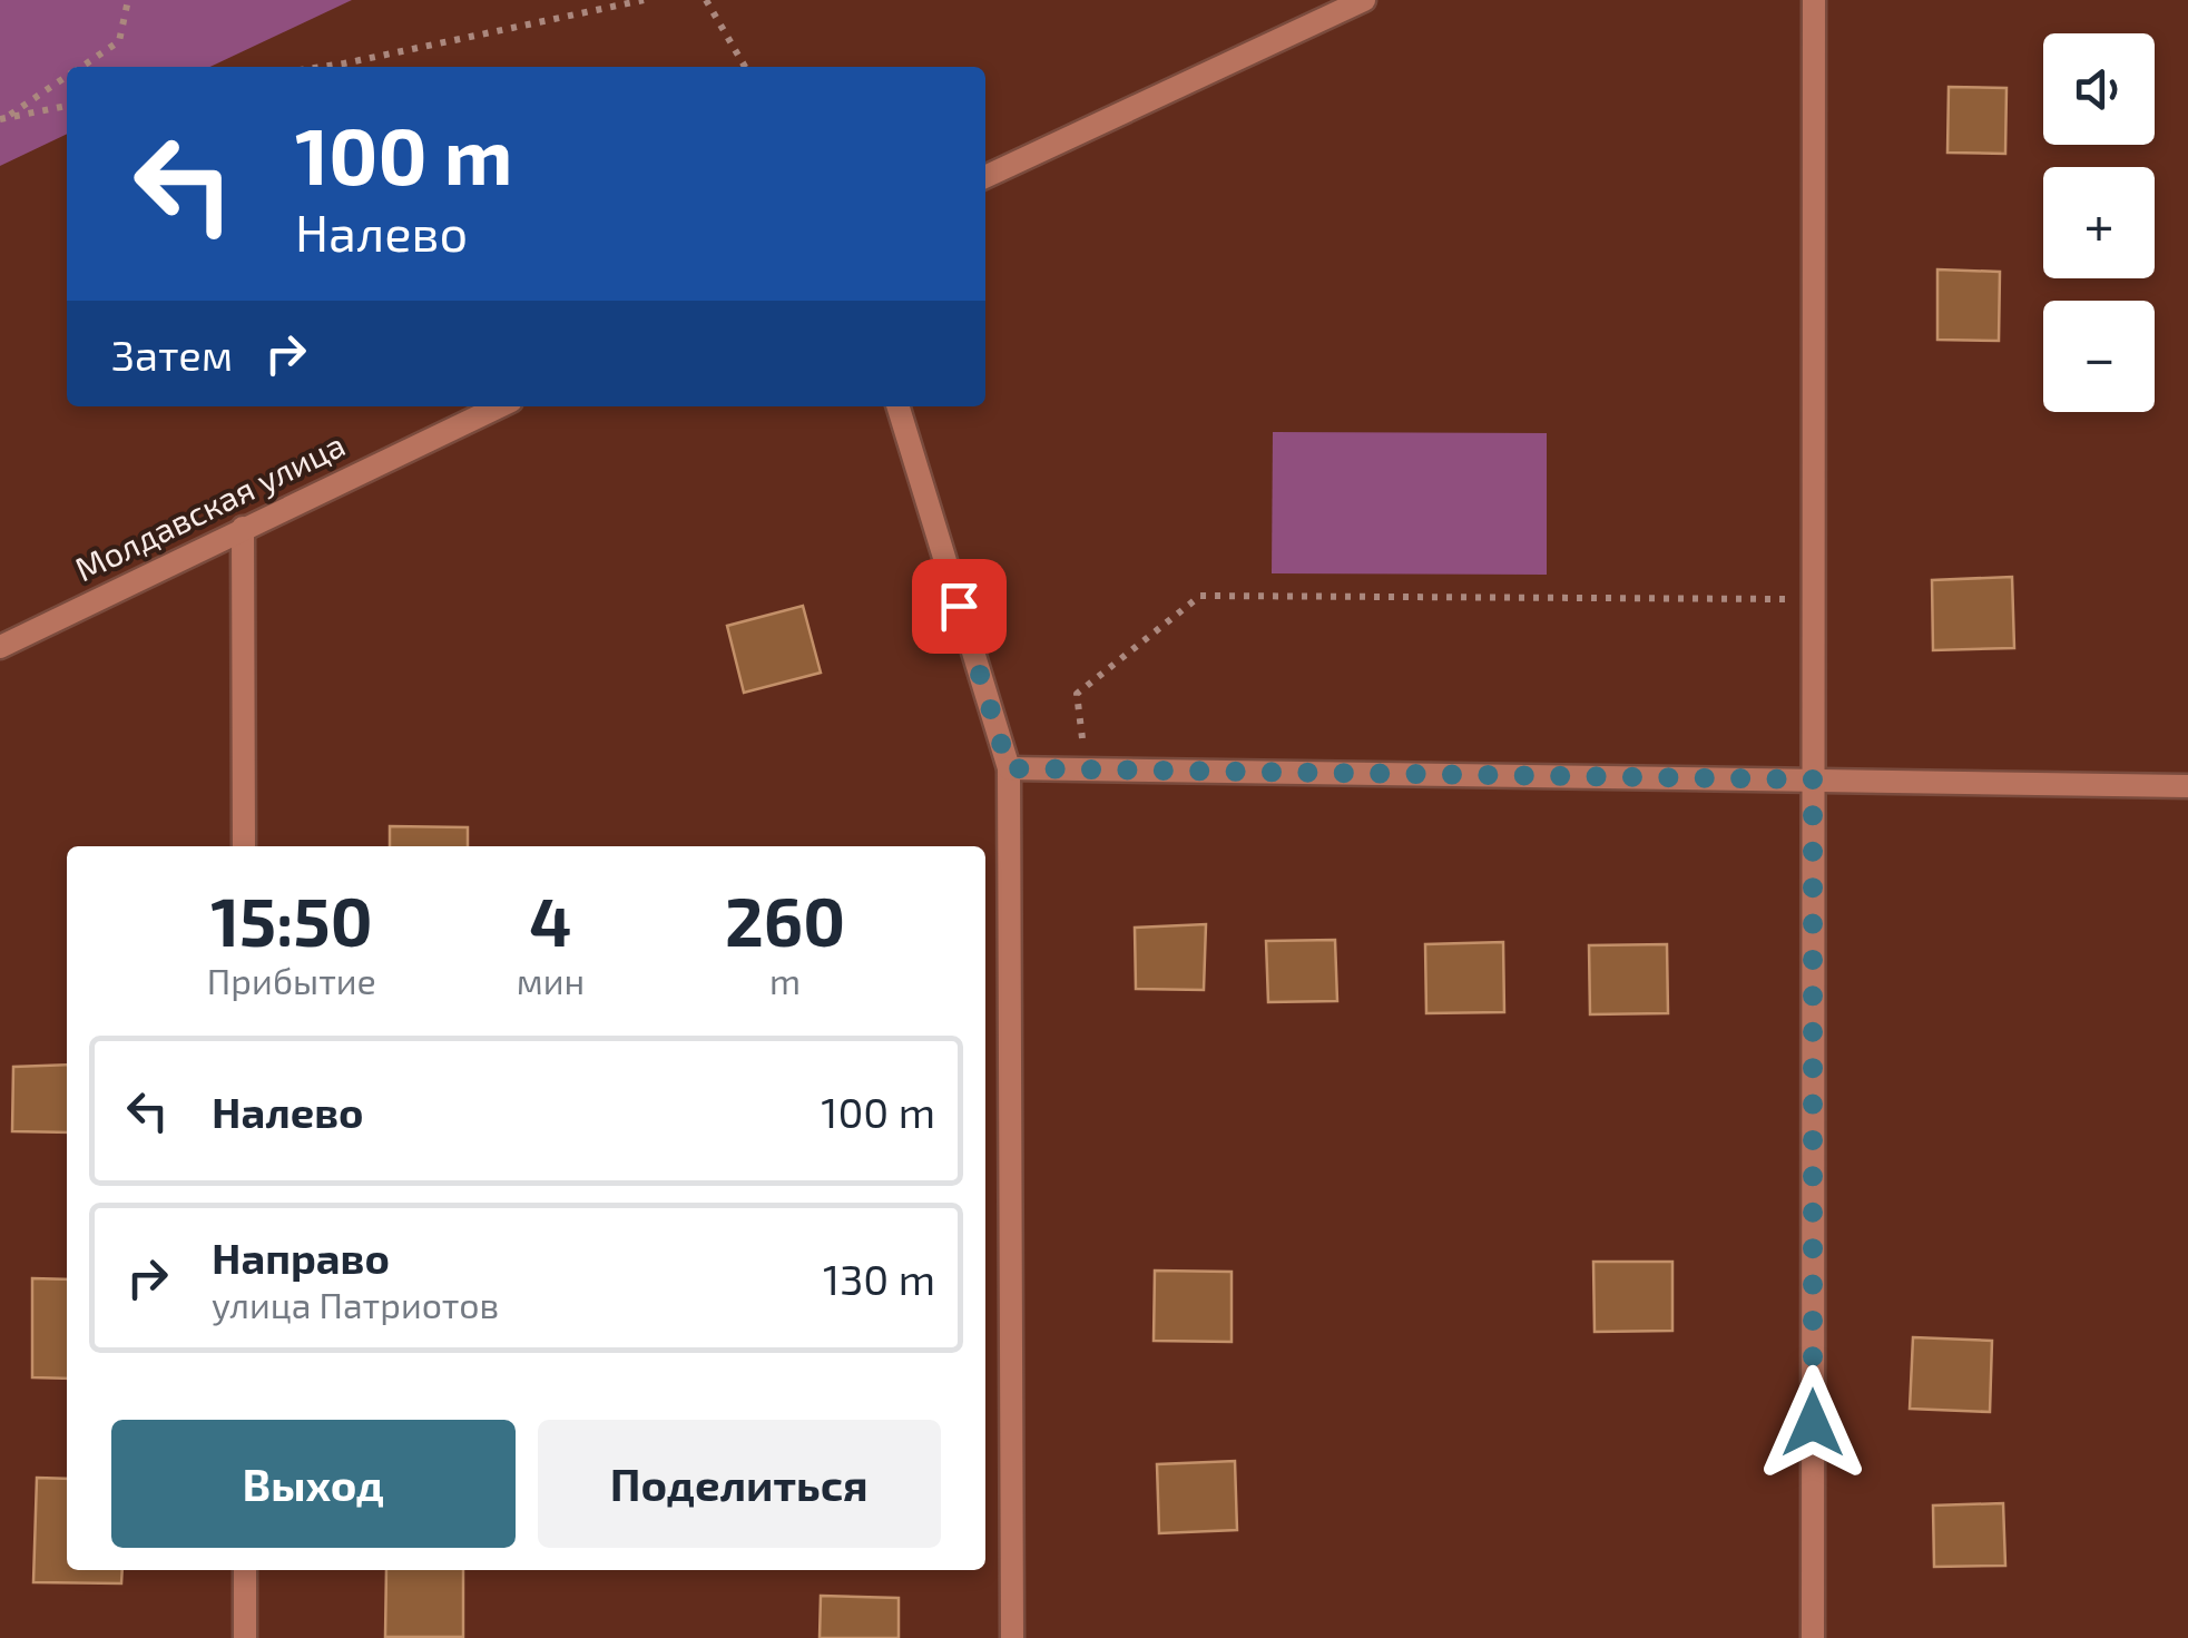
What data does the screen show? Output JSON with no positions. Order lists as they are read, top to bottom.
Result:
{
  "streets": {
    "street": ["Молдавская улица"]
  },
  "page": {
    "map_buttons": ["+", "−"],
    "turn": ["100 m", "Налево"],
    "then": "Затем",
    "eta": [
      "15:50",
      "Прибытие",
      "4",
      "мин",
      "260",
      "m"
    ],
    "list": [
      {
        "name": "Налево",
        "value": "100 m"
      },
      {
        "name": "Направо",
        "note": "улица Патриотов",
        "value": "130 m"
      }
    ],
    "buttons": ["Выход", "Поделиться"]
  }
}
